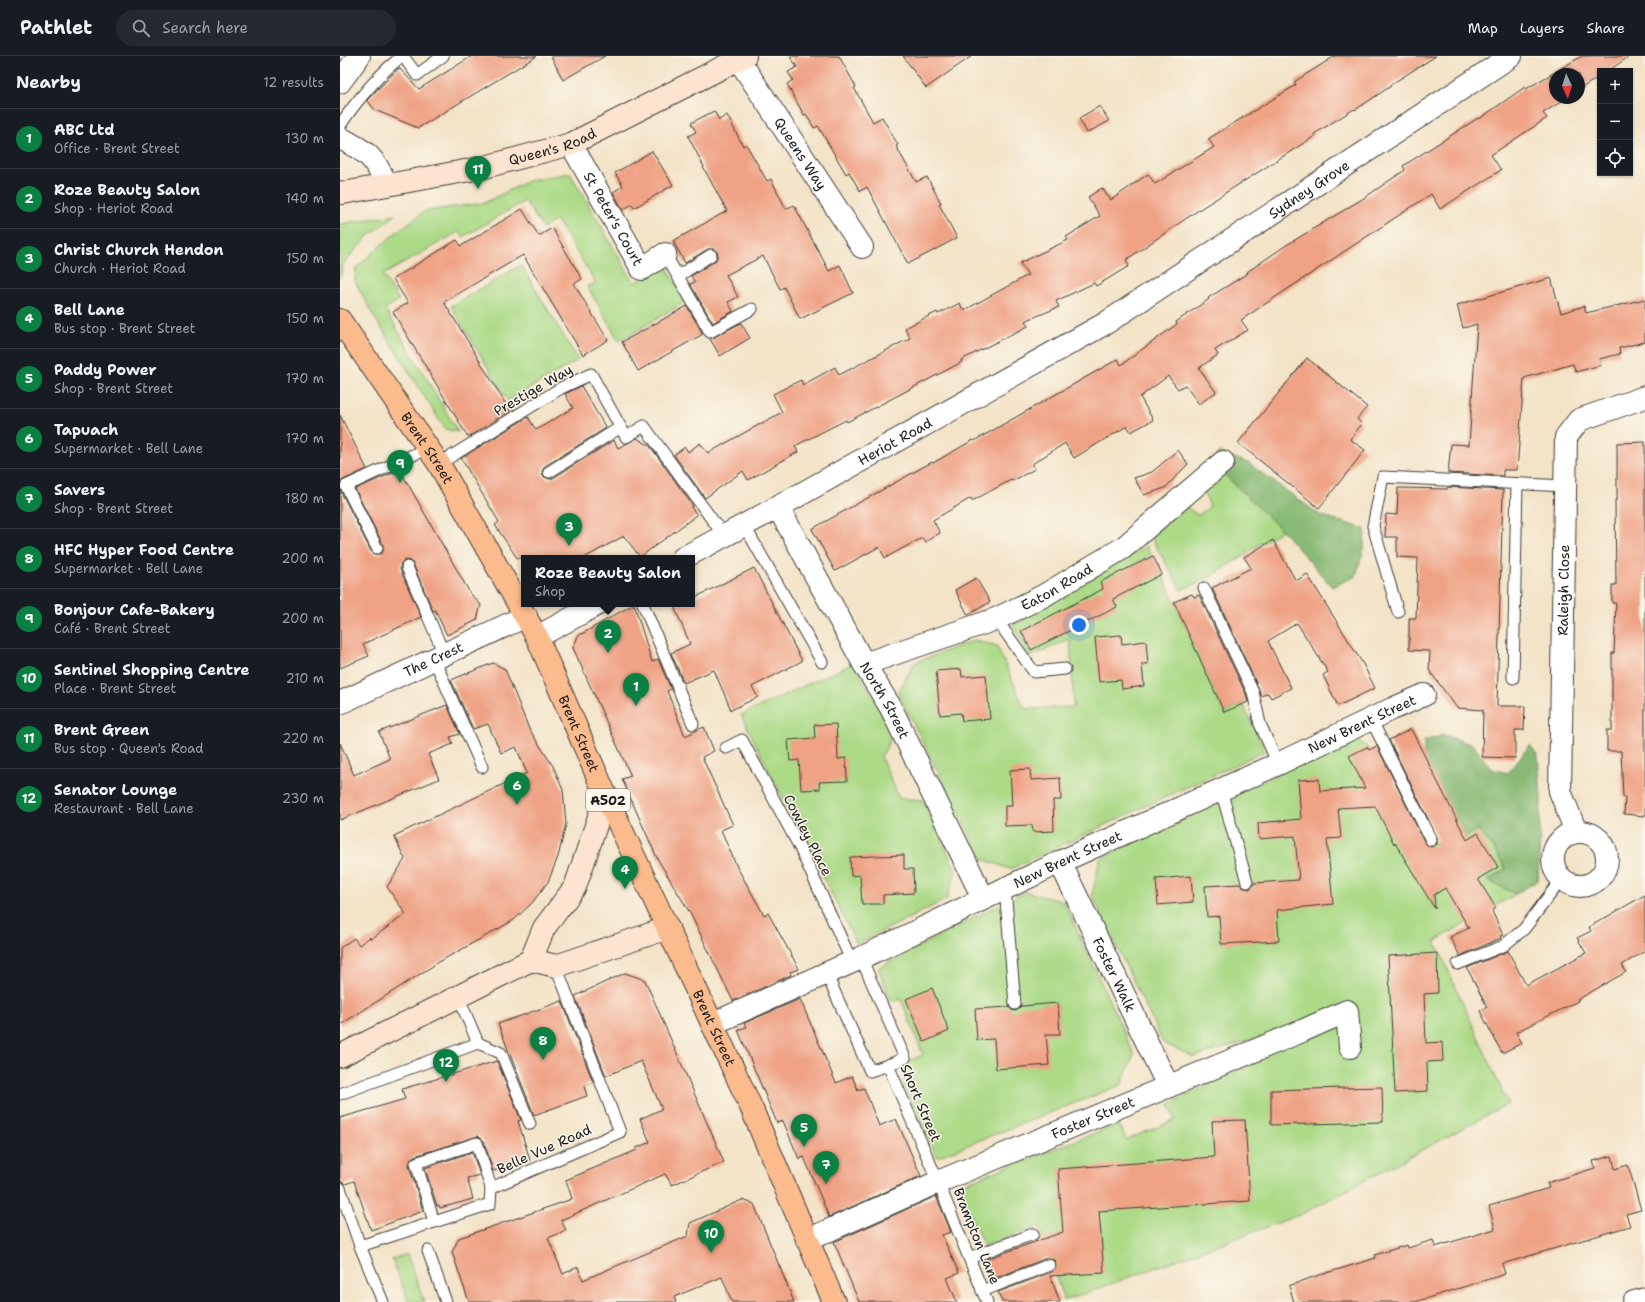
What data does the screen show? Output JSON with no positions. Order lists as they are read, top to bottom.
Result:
{
  "streets": {
    "main road": ["Brent Street", "A502"],
    "street": [
      "Queen's Road",
      "Queens Way",
      "Sydney Grove",
      "St Peter's Court",
      "Heriot Road",
      "Eaton Road",
      "Raleigh Close",
      "The Crest",
      "North Street",
      "New Brent Street",
      "Foster Walk",
      "Foster Street"
    ],
    "lane": [
      "Prestige Way",
      "Cowley Place",
      "Short Street",
      "Belle Vue Road",
      "Brampton Lane"
    ]
  },
  "crossings": [
    ["Queen's Road", "Queens Way"],
    ["Queen's Road", "St Peter's Court"],
    ["Sydney Grove", "Heriot Road"],
    ["Prestige Way", "Brent Street"],
    ["Heriot Road", "North Street"],
    ["Brent Street", "The Crest"],
    ["Brent Street", "New Brent Street"],
    ["Brent Street", "Foster Street"],
    ["Eaton Road", "North Street"],
    ["North Street", "New Brent Street"],
    ["New Brent Street", "Cowley Place"],
    ["New Brent Street", "Foster Walk"],
    ["New Brent Street", "Short Street"],
    ["Cowley Place", "Short Street"],
    ["Foster Walk", "Foster Street"],
    ["Short Street", "Foster Street"],
    ["Short Street", "Brampton Lane"],
    ["Foster Street", "Brampton Lane"]
  ],
  "north": "bottom",
  "page": {
    "header": "Pathlet",
    "search": "Search here",
    "nav": ["Map", "Layers", "Share"],
    "heading": ["Nearby", "12 results"],
    "map_buttons": ["+", "−"],
    "list": [
      {
        "mark": "1",
        "name": "ABC Ltd",
        "note": "Office · Brent Street",
        "value": "130 m"
      },
      {
        "mark": "2",
        "name": "Roze Beauty Salon",
        "note": "Shop · Heriot Road",
        "value": "140 m"
      },
      {
        "mark": "3",
        "name": "Christ Church Hendon",
        "note": "Church · Heriot Road",
        "value": "150 m"
      },
      {
        "mark": "4",
        "name": "Bell Lane",
        "note": "Bus stop · Brent Street",
        "value": "150 m"
      },
      {
        "mark": "5",
        "name": "Paddy Power",
        "note": "Shop · Brent Street",
        "value": "170 m"
      },
      {
        "mark": "6",
        "name": "Tapuach",
        "note": "Supermarket · Bell Lane",
        "value": "170 m"
      },
      {
        "mark": "7",
        "name": "Savers",
        "note": "Shop · Brent Street",
        "value": "180 m"
      },
      {
        "mark": "8",
        "name": "HFC Hyper Food Centre",
        "note": "Supermarket · Bell Lane",
        "value": "200 m"
      },
      {
        "mark": "9",
        "name": "Bonjour Cafe-Bakery",
        "note": "Café · Brent Street",
        "value": "200 m"
      },
      {
        "mark": "10",
        "name": "Sentinel Shopping Centre",
        "note": "Place · Brent Street",
        "value": "210 m"
      },
      {
        "mark": "11",
        "name": "Brent Green",
        "note": "Bus stop · Queen's Road",
        "value": "220 m"
      },
      {
        "mark": "12",
        "name": "Senator Lounge",
        "note": "Restaurant · Bell Lane",
        "value": "230 m"
      }
    ],
    "pins": [
      "11",
      "9",
      "3",
      "2",
      "1",
      "6",
      "4",
      "8",
      "12",
      "5",
      "7",
      "10"
    ],
    "popup": ["Roze Beauty Salon", "Shop"]
  }
}
